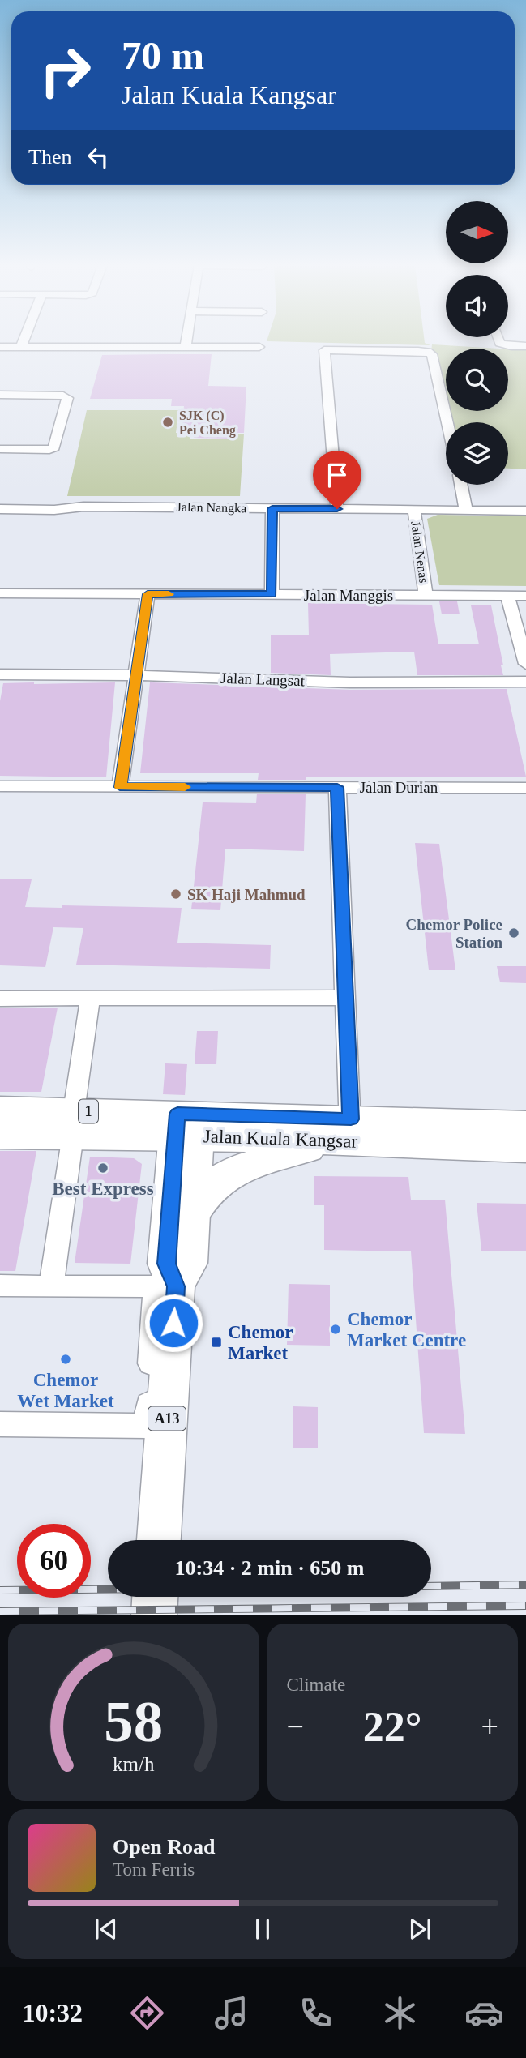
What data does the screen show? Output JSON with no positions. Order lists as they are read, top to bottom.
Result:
{
  "streets": {
    "highway": ["1", "Jalan Kuala Kangsar"],
    "main road": ["A13"],
    "street": [
      "Jalan Nangka",
      "Jalan Nenas",
      "Jalan Manggis",
      "Jalan Langsat",
      "Jalan Durian"
    ]
  },
  "crossings": [
    ["Jalan Nangka", "Jalan Nenas"],
    ["Jalan Nenas", "Jalan Manggis"]
  ],
  "places": {
    "other": [
      "SJK (C) Pei Cheng",
      "SK Haji Mahmud",
      "Chemor Police Station",
      "Best Express",
      "Chemor Market Centre",
      "Chemor Wet Market"
    ],
    "transit": ["Chemor Market"]
  },
  "north": "right",
  "page": {
    "turn": ["70 m", "Jalan Kuala Kangsar"],
    "then": "Then",
    "limit": "60",
    "trip": "10:34 · 2 min · 650 m",
    "tile": "Climate",
    "heat": ["−", "22°", "+"],
    "song": ["Open Road", "Tom Ferris"],
    "tabs": "10:32",
    "gauge": ["58", "km/h"]
  }
}
